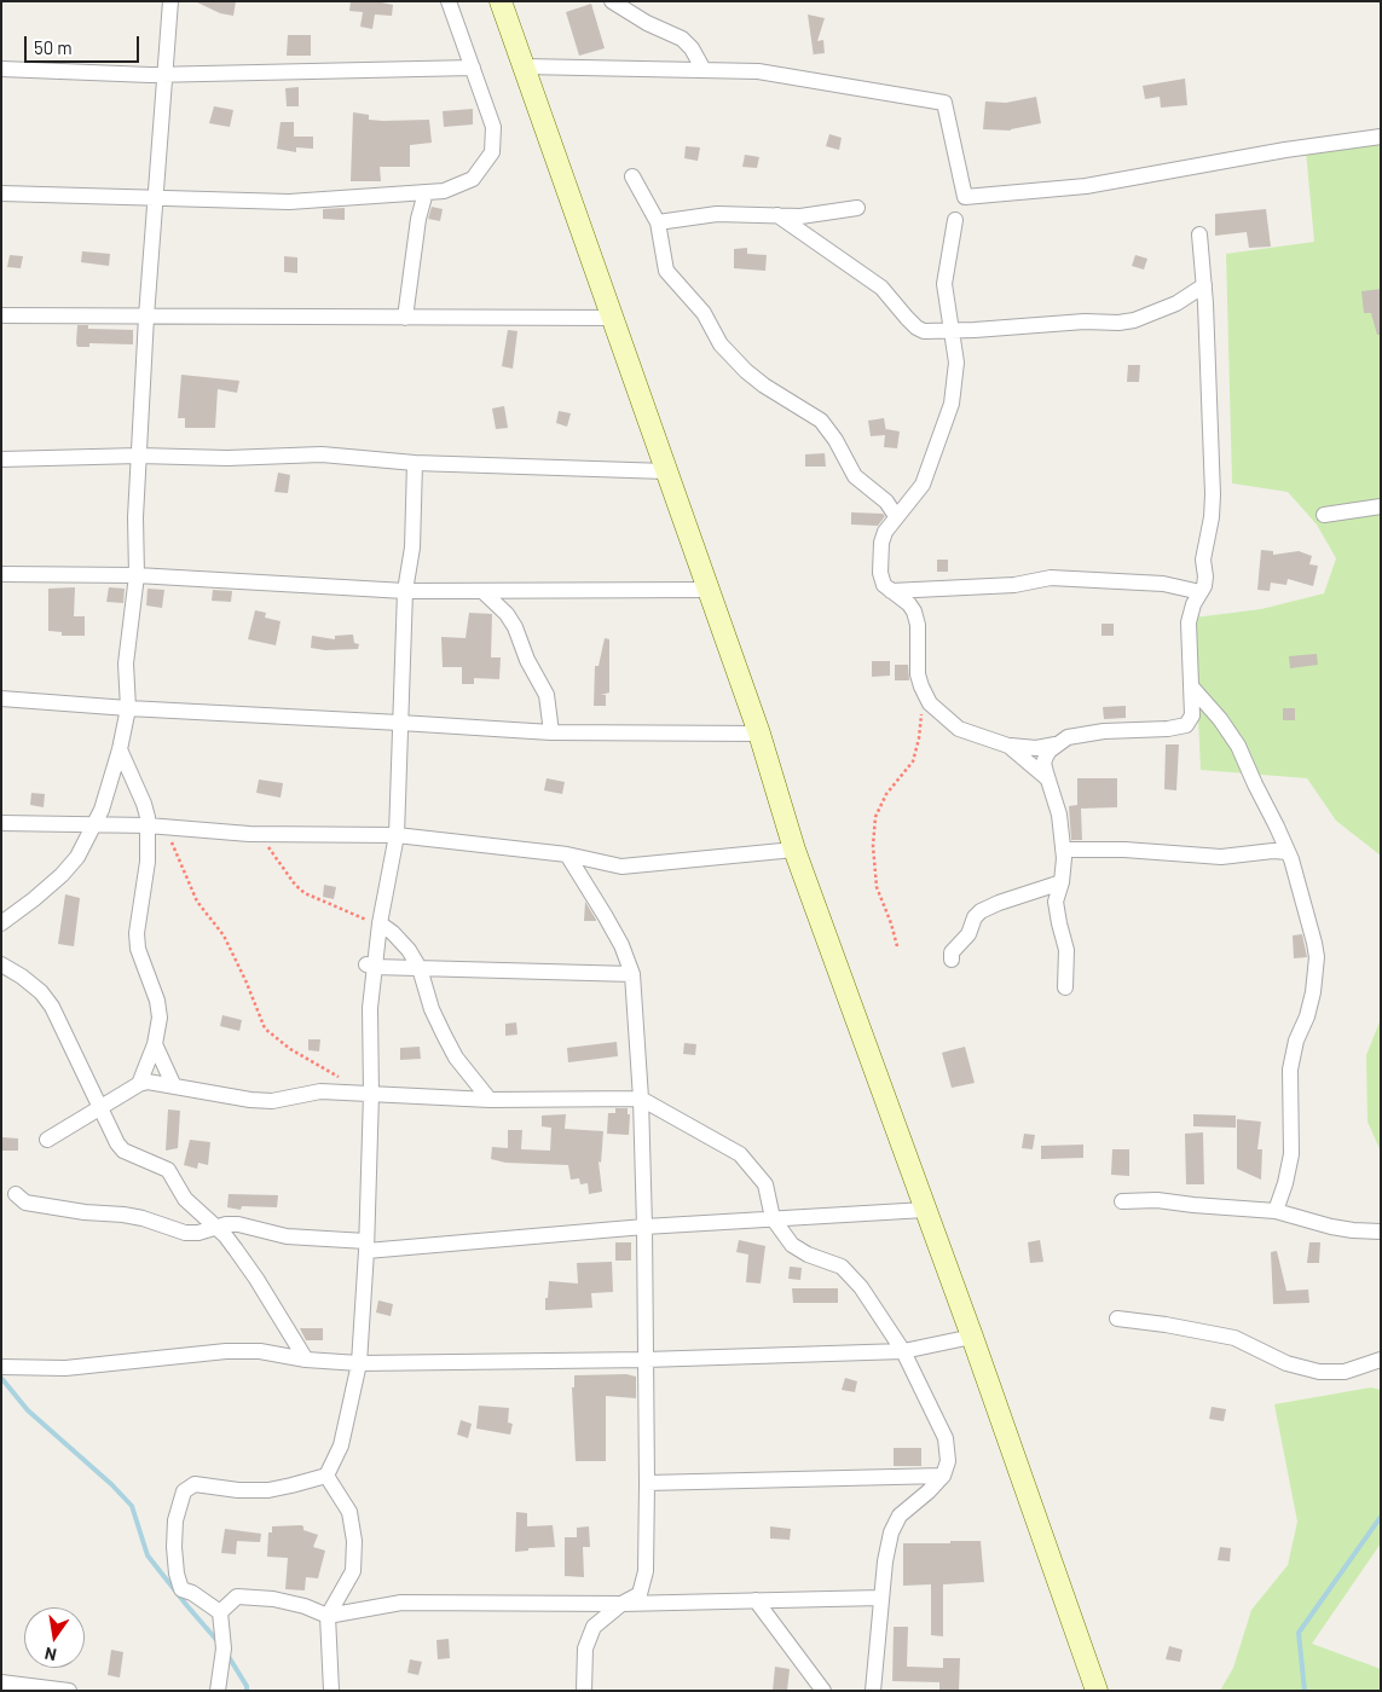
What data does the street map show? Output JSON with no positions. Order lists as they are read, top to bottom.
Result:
{
  "scale_bar": "50 m",
  "north": "bottom"
}
